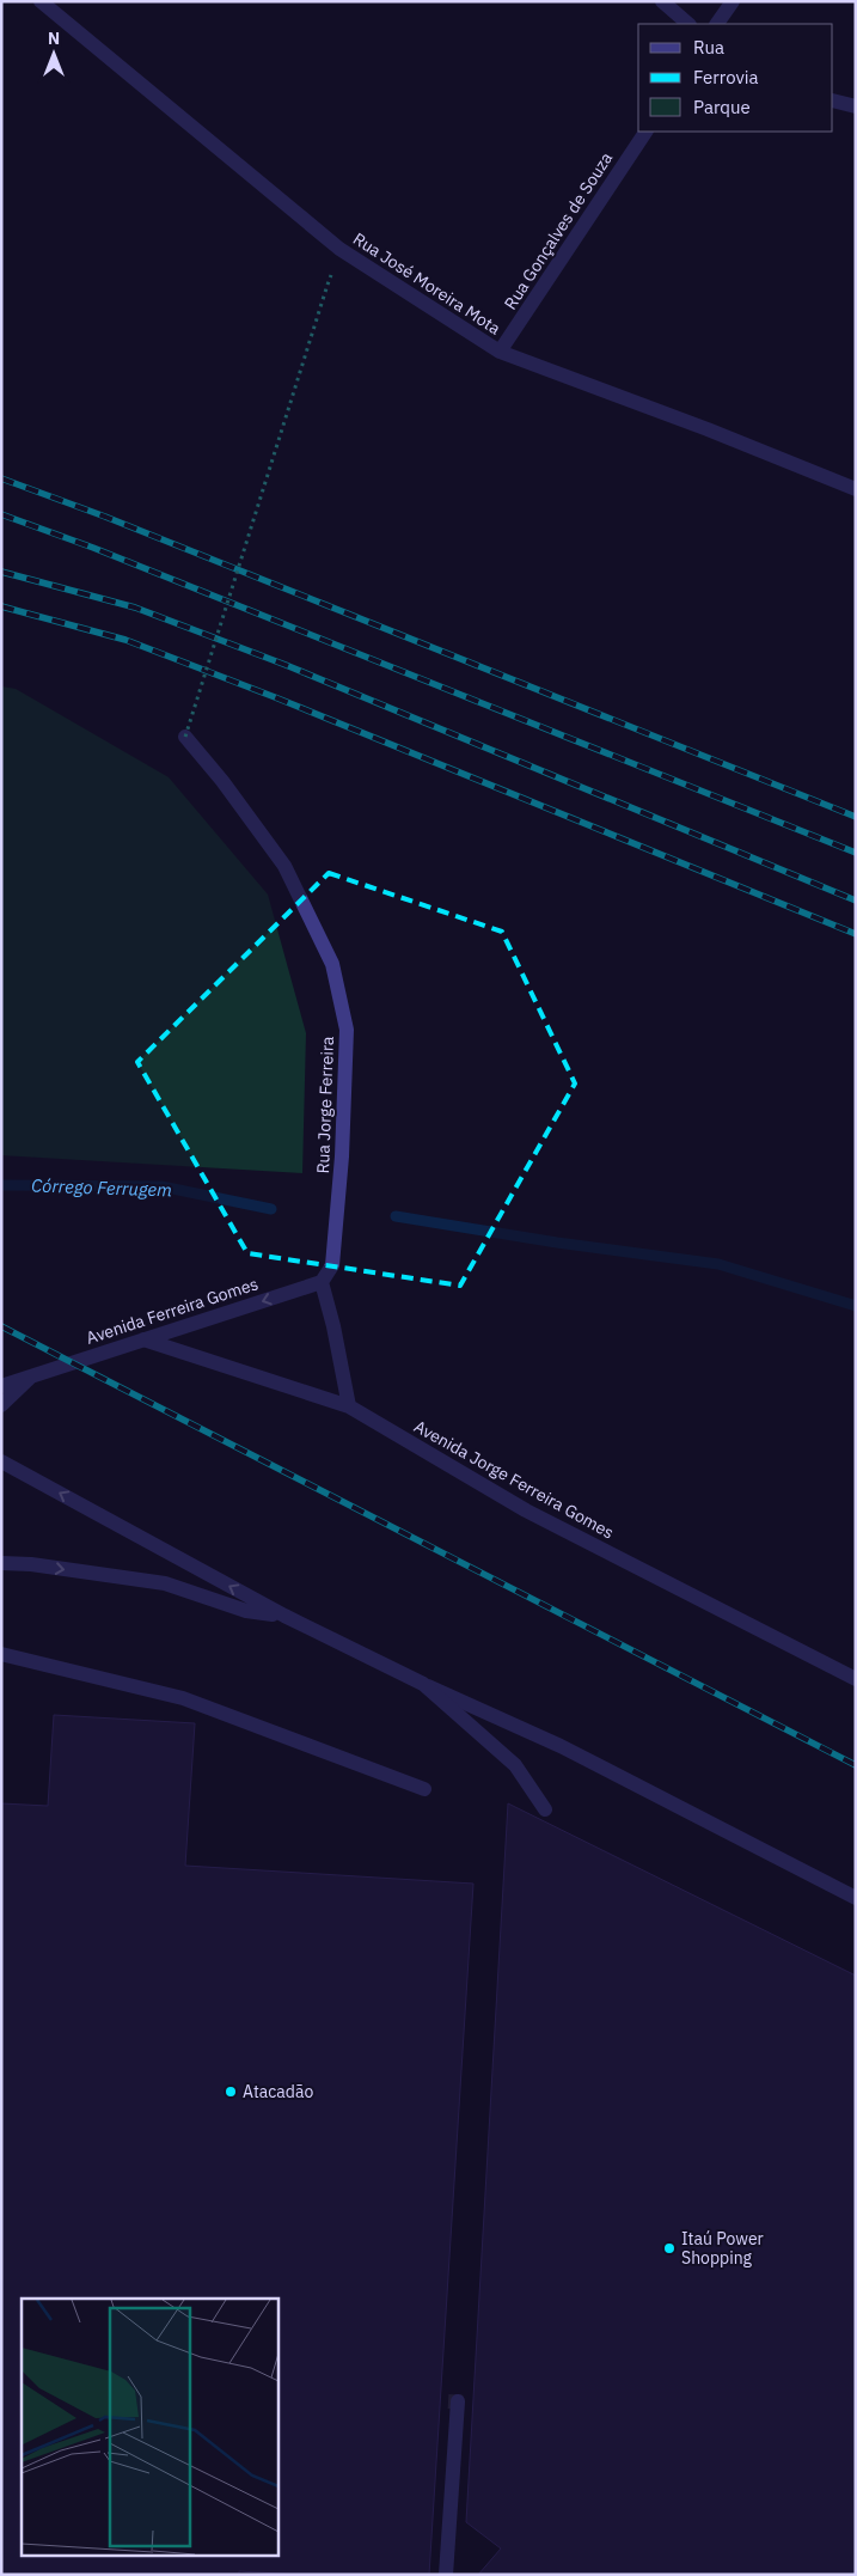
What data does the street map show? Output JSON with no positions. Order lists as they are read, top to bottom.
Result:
{
  "streets": {
    "street": [
      "Rua Gonçalves de Souza",
      "Rua José Moreira Mota",
      "Rua Jorge Ferreira",
      "Avenida Ferreira Gomes",
      "Avenida Jorge Ferreira Gomes"
    ]
  },
  "crossings": [
    ["Rua Gonçalves de Souza", "Rua José Moreira Mota"],
    ["Rua Jorge Ferreira", "Avenida Ferreira Gomes"],
    ["Avenida Ferreira Gomes", "Avenida Jorge Ferreira Gomes"]
  ],
  "one_way": ["Avenida Ferreira Gomes"],
  "water": ["Córrego Ferrugem"],
  "places": ["Atacadão", "Itaú Power Shopping"],
  "legend": ["Rua", "Ferrovia", "Parque"],
  "north": "top"
}
